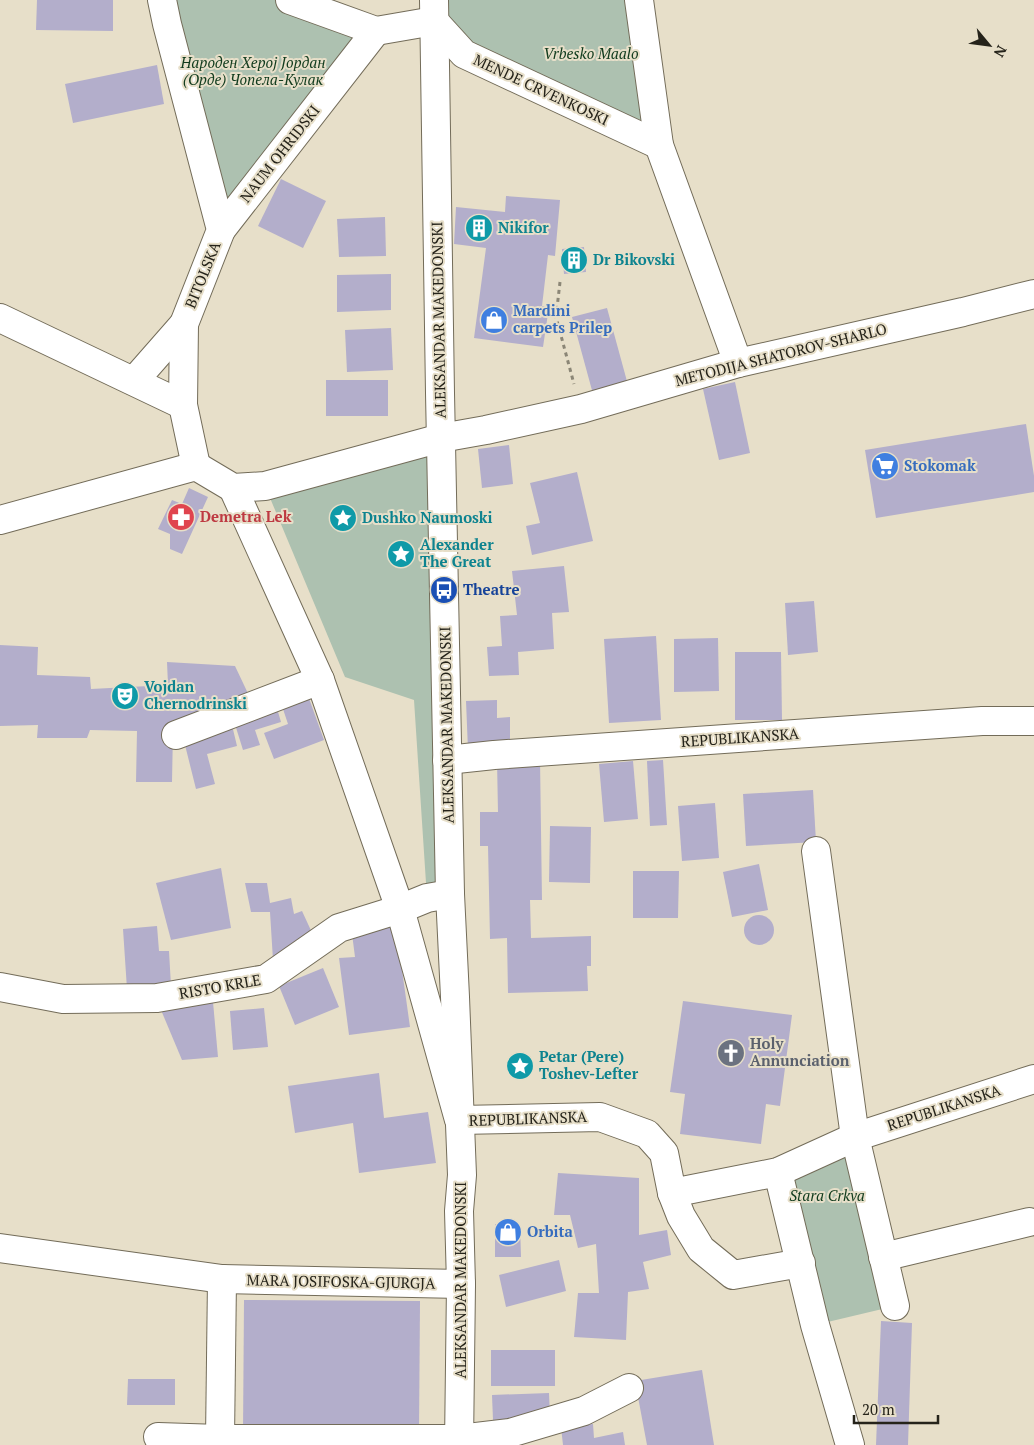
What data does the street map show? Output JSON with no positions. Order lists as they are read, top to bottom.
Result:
{
  "streets": {
    "street": [
      "MENDE CRVENKOSKI",
      "NAUM OHRIDSKI",
      "BITOLSKA",
      "ALEKSANDAR MAKEDONSKI",
      "METODIJA SHATOROV-SHARLO",
      "REPUBLIKANSKA",
      "RISTO KRLE",
      "MARA JOSIFOSKA-GJURGJA"
    ]
  },
  "crossings": [
    ["MENDE CRVENKOSKI", "ALEKSANDAR MAKEDONSKI"],
    ["NAUM OHRIDSKI", "BITOLSKA"],
    ["ALEKSANDAR MAKEDONSKI", "METODIJA SHATOROV-SHARLO"],
    ["ALEKSANDAR MAKEDONSKI", "REPUBLIKANSKA"],
    ["ALEKSANDAR MAKEDONSKI", "RISTO KRLE"],
    ["ALEKSANDAR MAKEDONSKI", "MARA JOSIFOSKA-GJURGJA"]
  ],
  "parks": ["Vrbesko Maalo", "Народен Херој Јордан (Орде) Чопела-Кулак", "Stara Crkva"],
  "places": {
    "building": ["Nikifor", "Dr Bikovski"],
    "shop": ["Mardini carpets Prilep", "Orbita"],
    "supermarket": ["Stokomak"],
    "pharmacy": ["Demetra Lek"],
    "place": ["Dushko Naumoski", "Alexander The Great", "Petar (Pere) Toshev-Lefter"],
    "bus stop": ["Theatre"],
    "theatre": ["Vojdan Chernodrinski"],
    "church": ["Holy Annunciation"]
  },
  "scale_bar": "20 m",
  "north": "bottom right"
}
